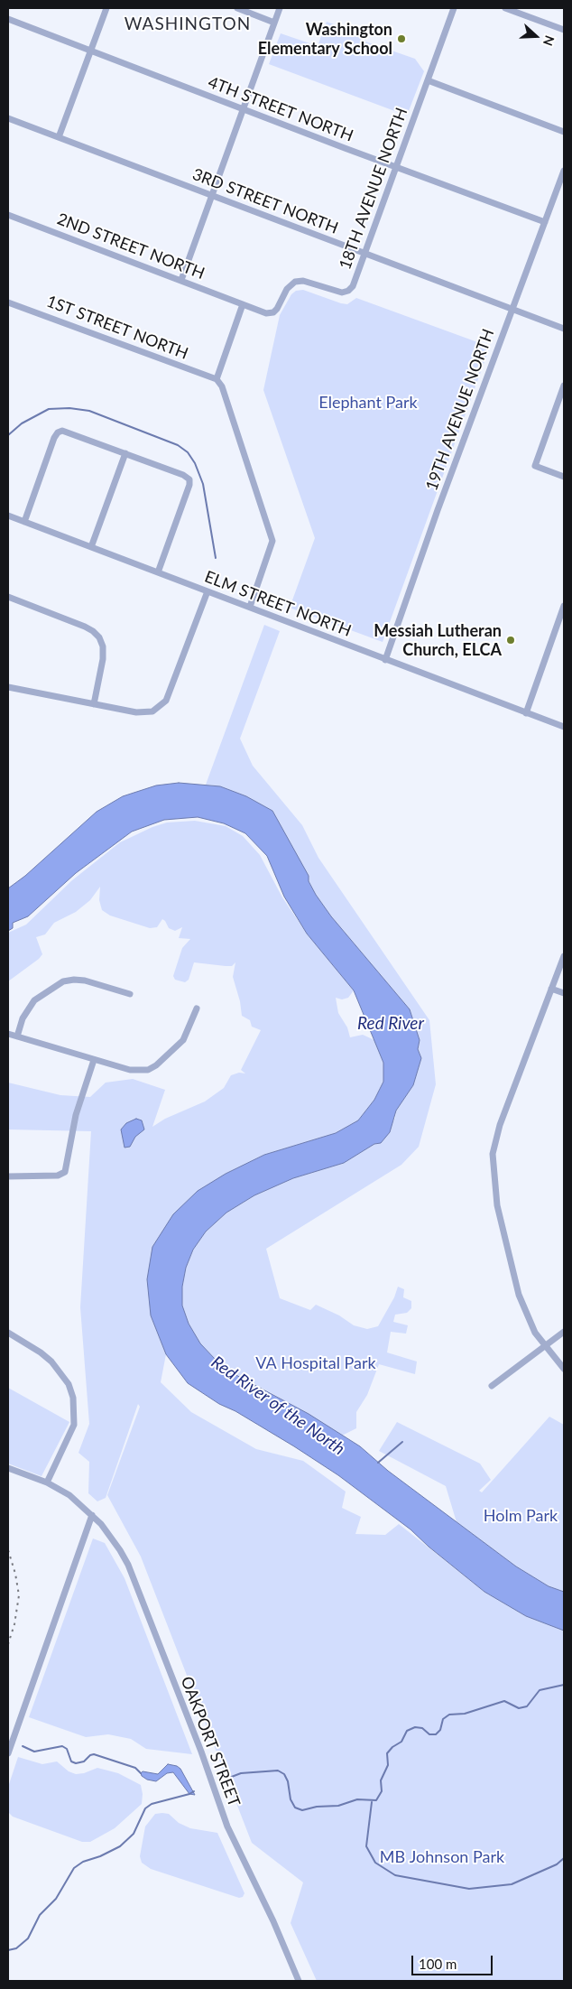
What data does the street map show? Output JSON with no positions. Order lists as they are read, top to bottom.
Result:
{
  "streets": {
    "street": [
      "4TH STREET NORTH",
      "18TH AVENUE NORTH",
      "3RD STREET NORTH",
      "2ND STREET NORTH",
      "1ST STREET NORTH",
      "19TH AVENUE NORTH",
      "ELM STREET NORTH",
      "OAKPORT STREET"
    ]
  },
  "crossings": [
    ["4TH STREET NORTH", "18TH AVENUE NORTH"],
    ["4TH STREET NORTH", "19TH AVENUE NORTH"],
    ["18TH AVENUE NORTH", "3RD STREET NORTH"],
    ["18TH AVENUE NORTH", "2ND STREET NORTH"],
    ["3RD STREET NORTH", "19TH AVENUE NORTH"],
    ["19TH AVENUE NORTH", "ELM STREET NORTH"]
  ],
  "districts": ["WASHINGTON"],
  "water": ["Red River", "Red River of the North"],
  "parks": [
    "Elephant Park",
    "VA Hospital Park",
    "Holm Park",
    "MB Johnson Park"
  ],
  "places": ["Washington Elementary School", "Messiah Lutheran Church, ELCA"],
  "scale_bar": "100 m",
  "north": "right"
}
